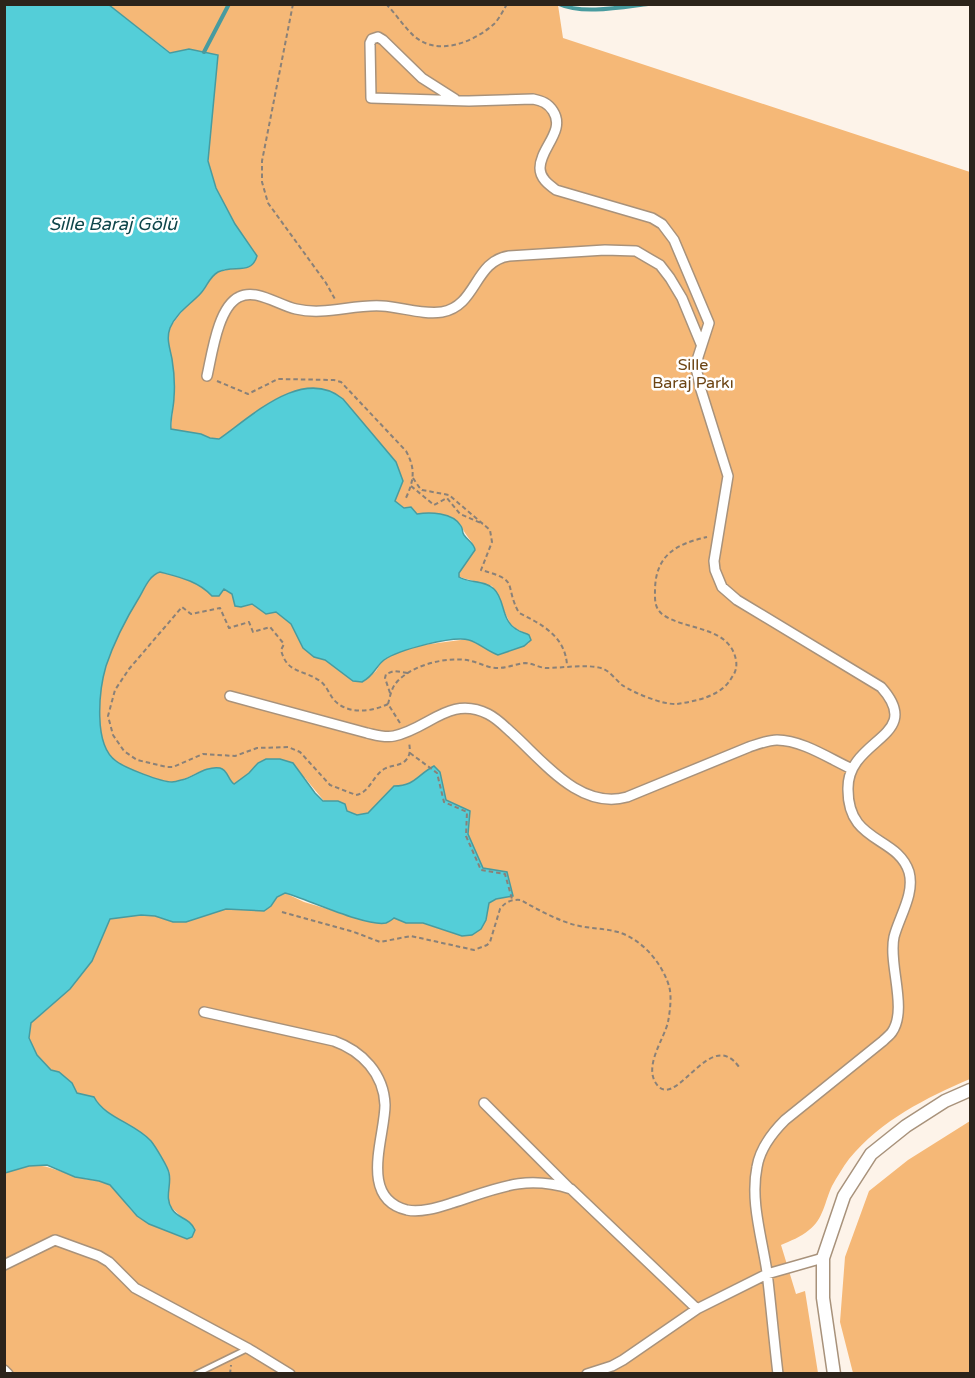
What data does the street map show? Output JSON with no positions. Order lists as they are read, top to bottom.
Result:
{
  "water": ["Sille Baraj Gölü"],
  "parks": ["Sille Baraj Parkı"]
}
